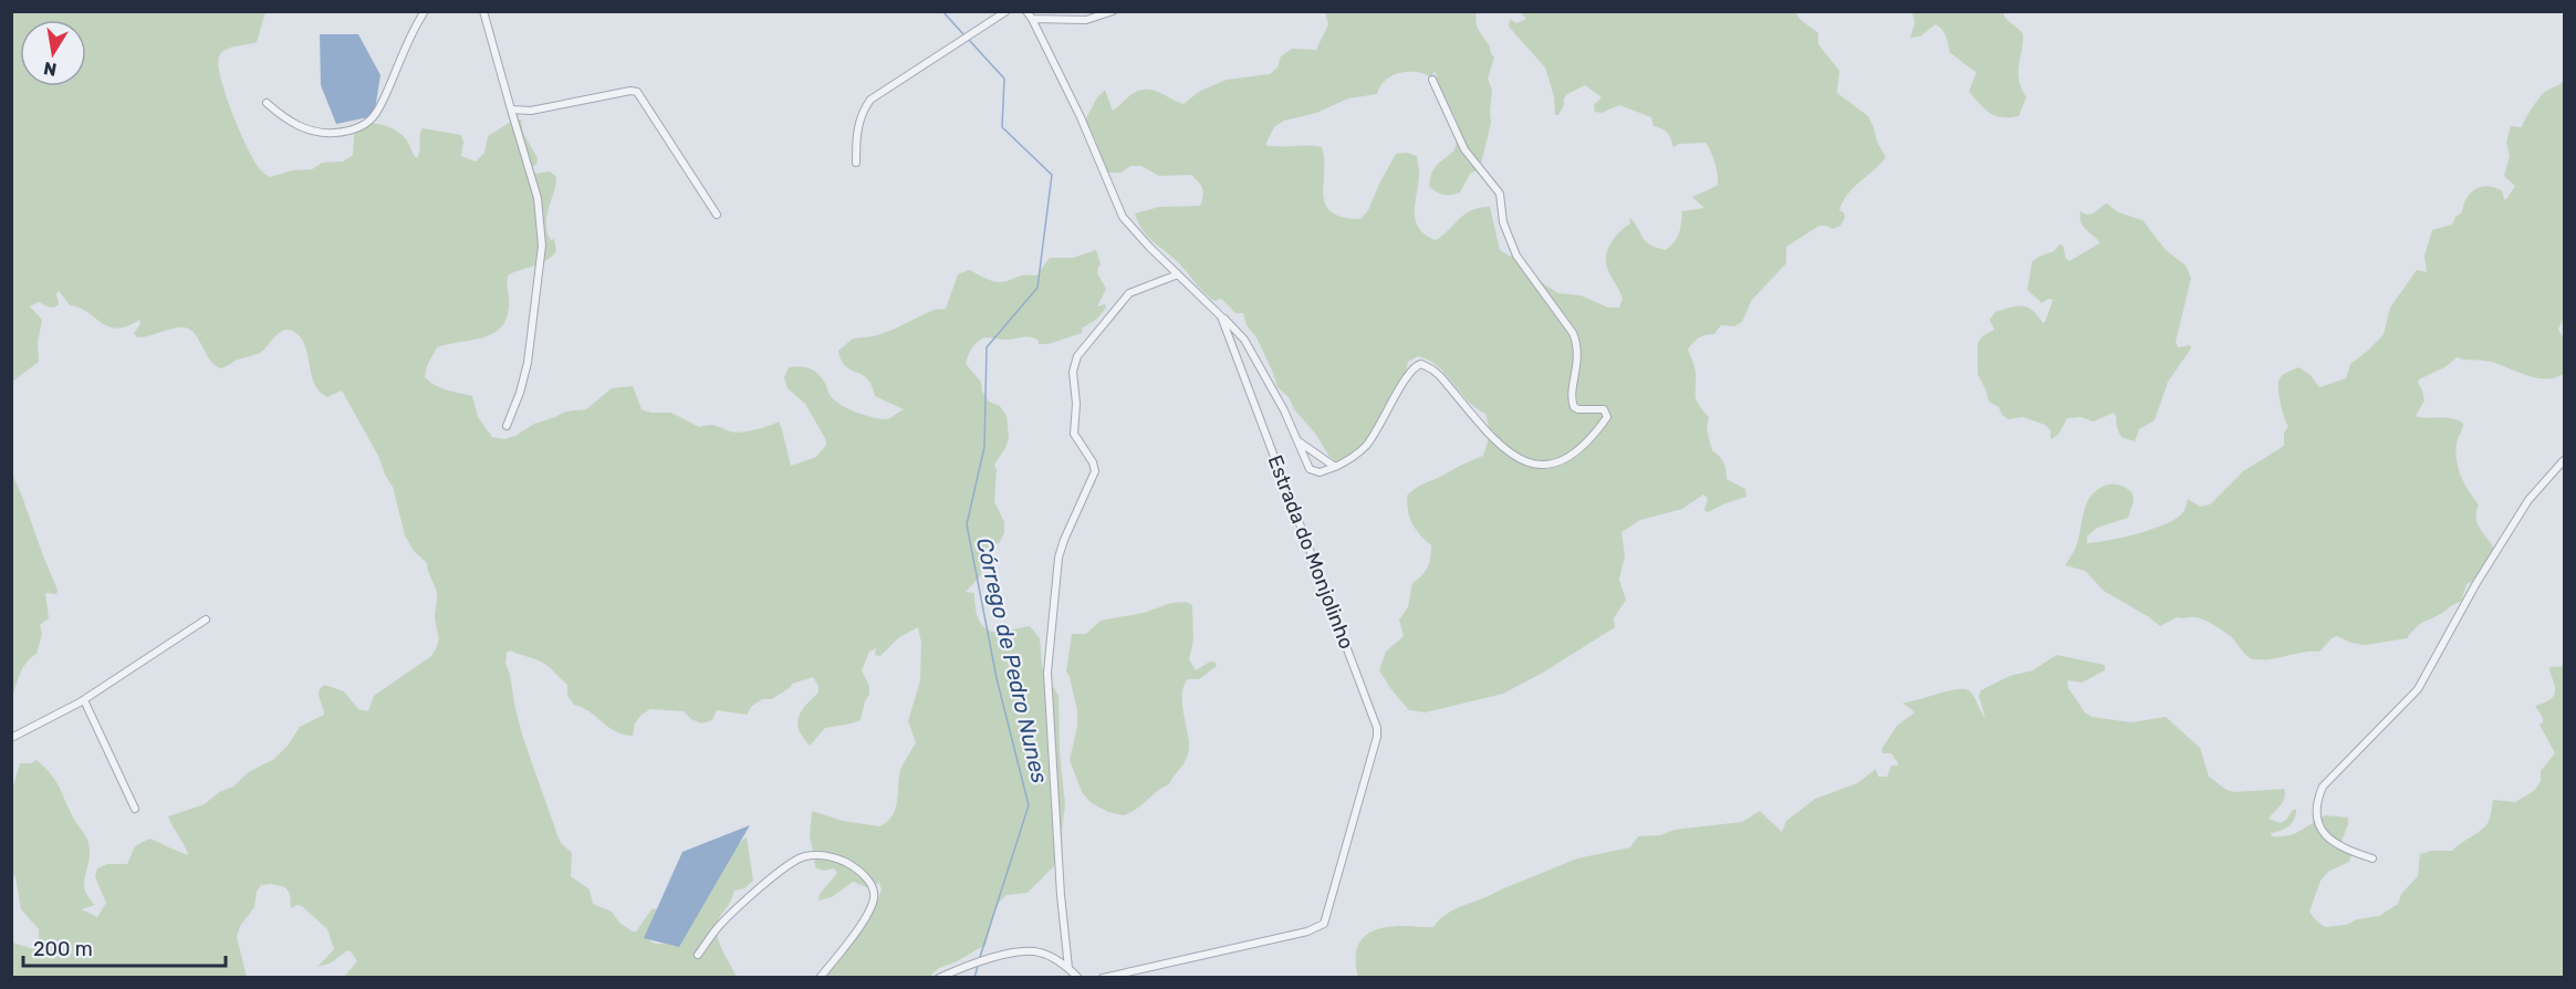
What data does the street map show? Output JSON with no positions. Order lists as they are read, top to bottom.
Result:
{
  "streets": {
    "street": ["Estrada do Monjolinho"]
  },
  "water": ["Córrego de Pedro Nunes"],
  "scale_bar": "200 m",
  "north": "bottom"
}
